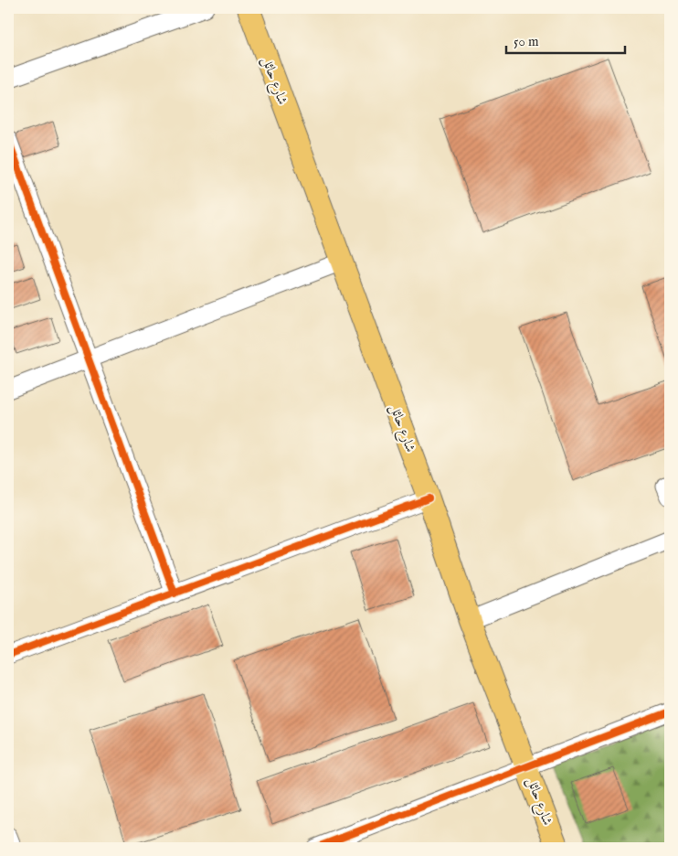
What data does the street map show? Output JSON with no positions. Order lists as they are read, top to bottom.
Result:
{
  "streets": {
    "main road": ["شارع حائل"]
  },
  "scale_bar": "50 m"
}
